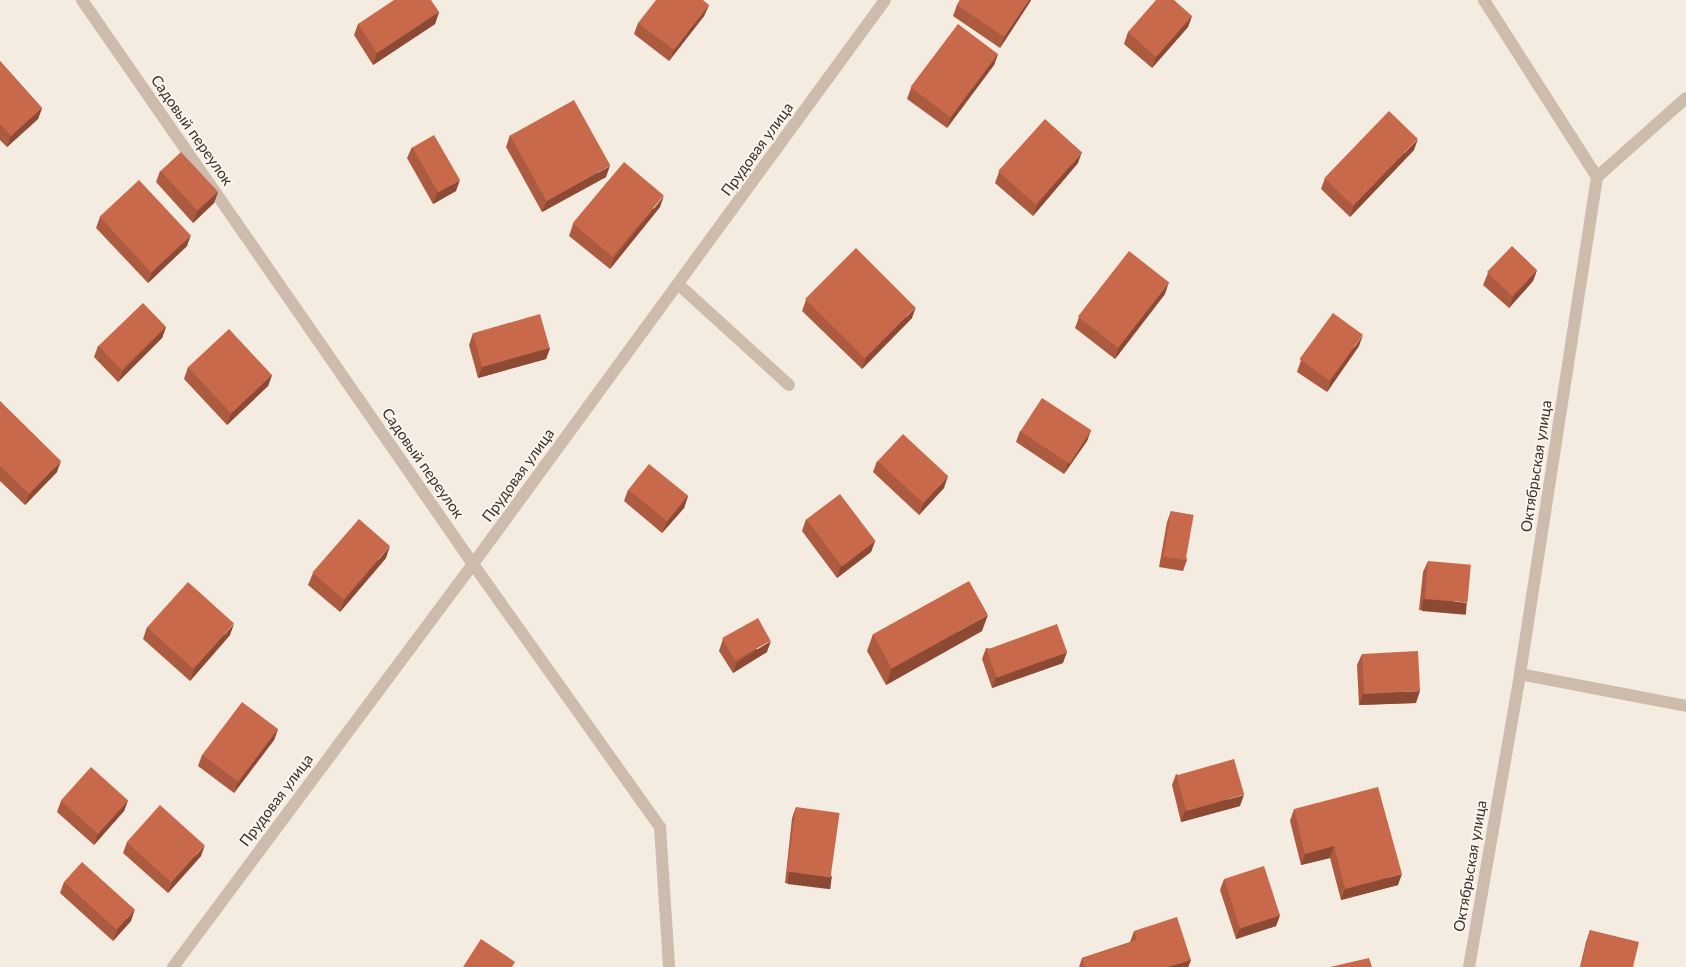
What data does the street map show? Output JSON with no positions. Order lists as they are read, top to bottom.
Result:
{
  "streets": {
    "street": ["Садовый переулок", "Прудовая улица", "Октябрьская улица"]
  },
  "crossings": [
    ["Садовый переулок", "Прудовая улица"]
  ]
}
